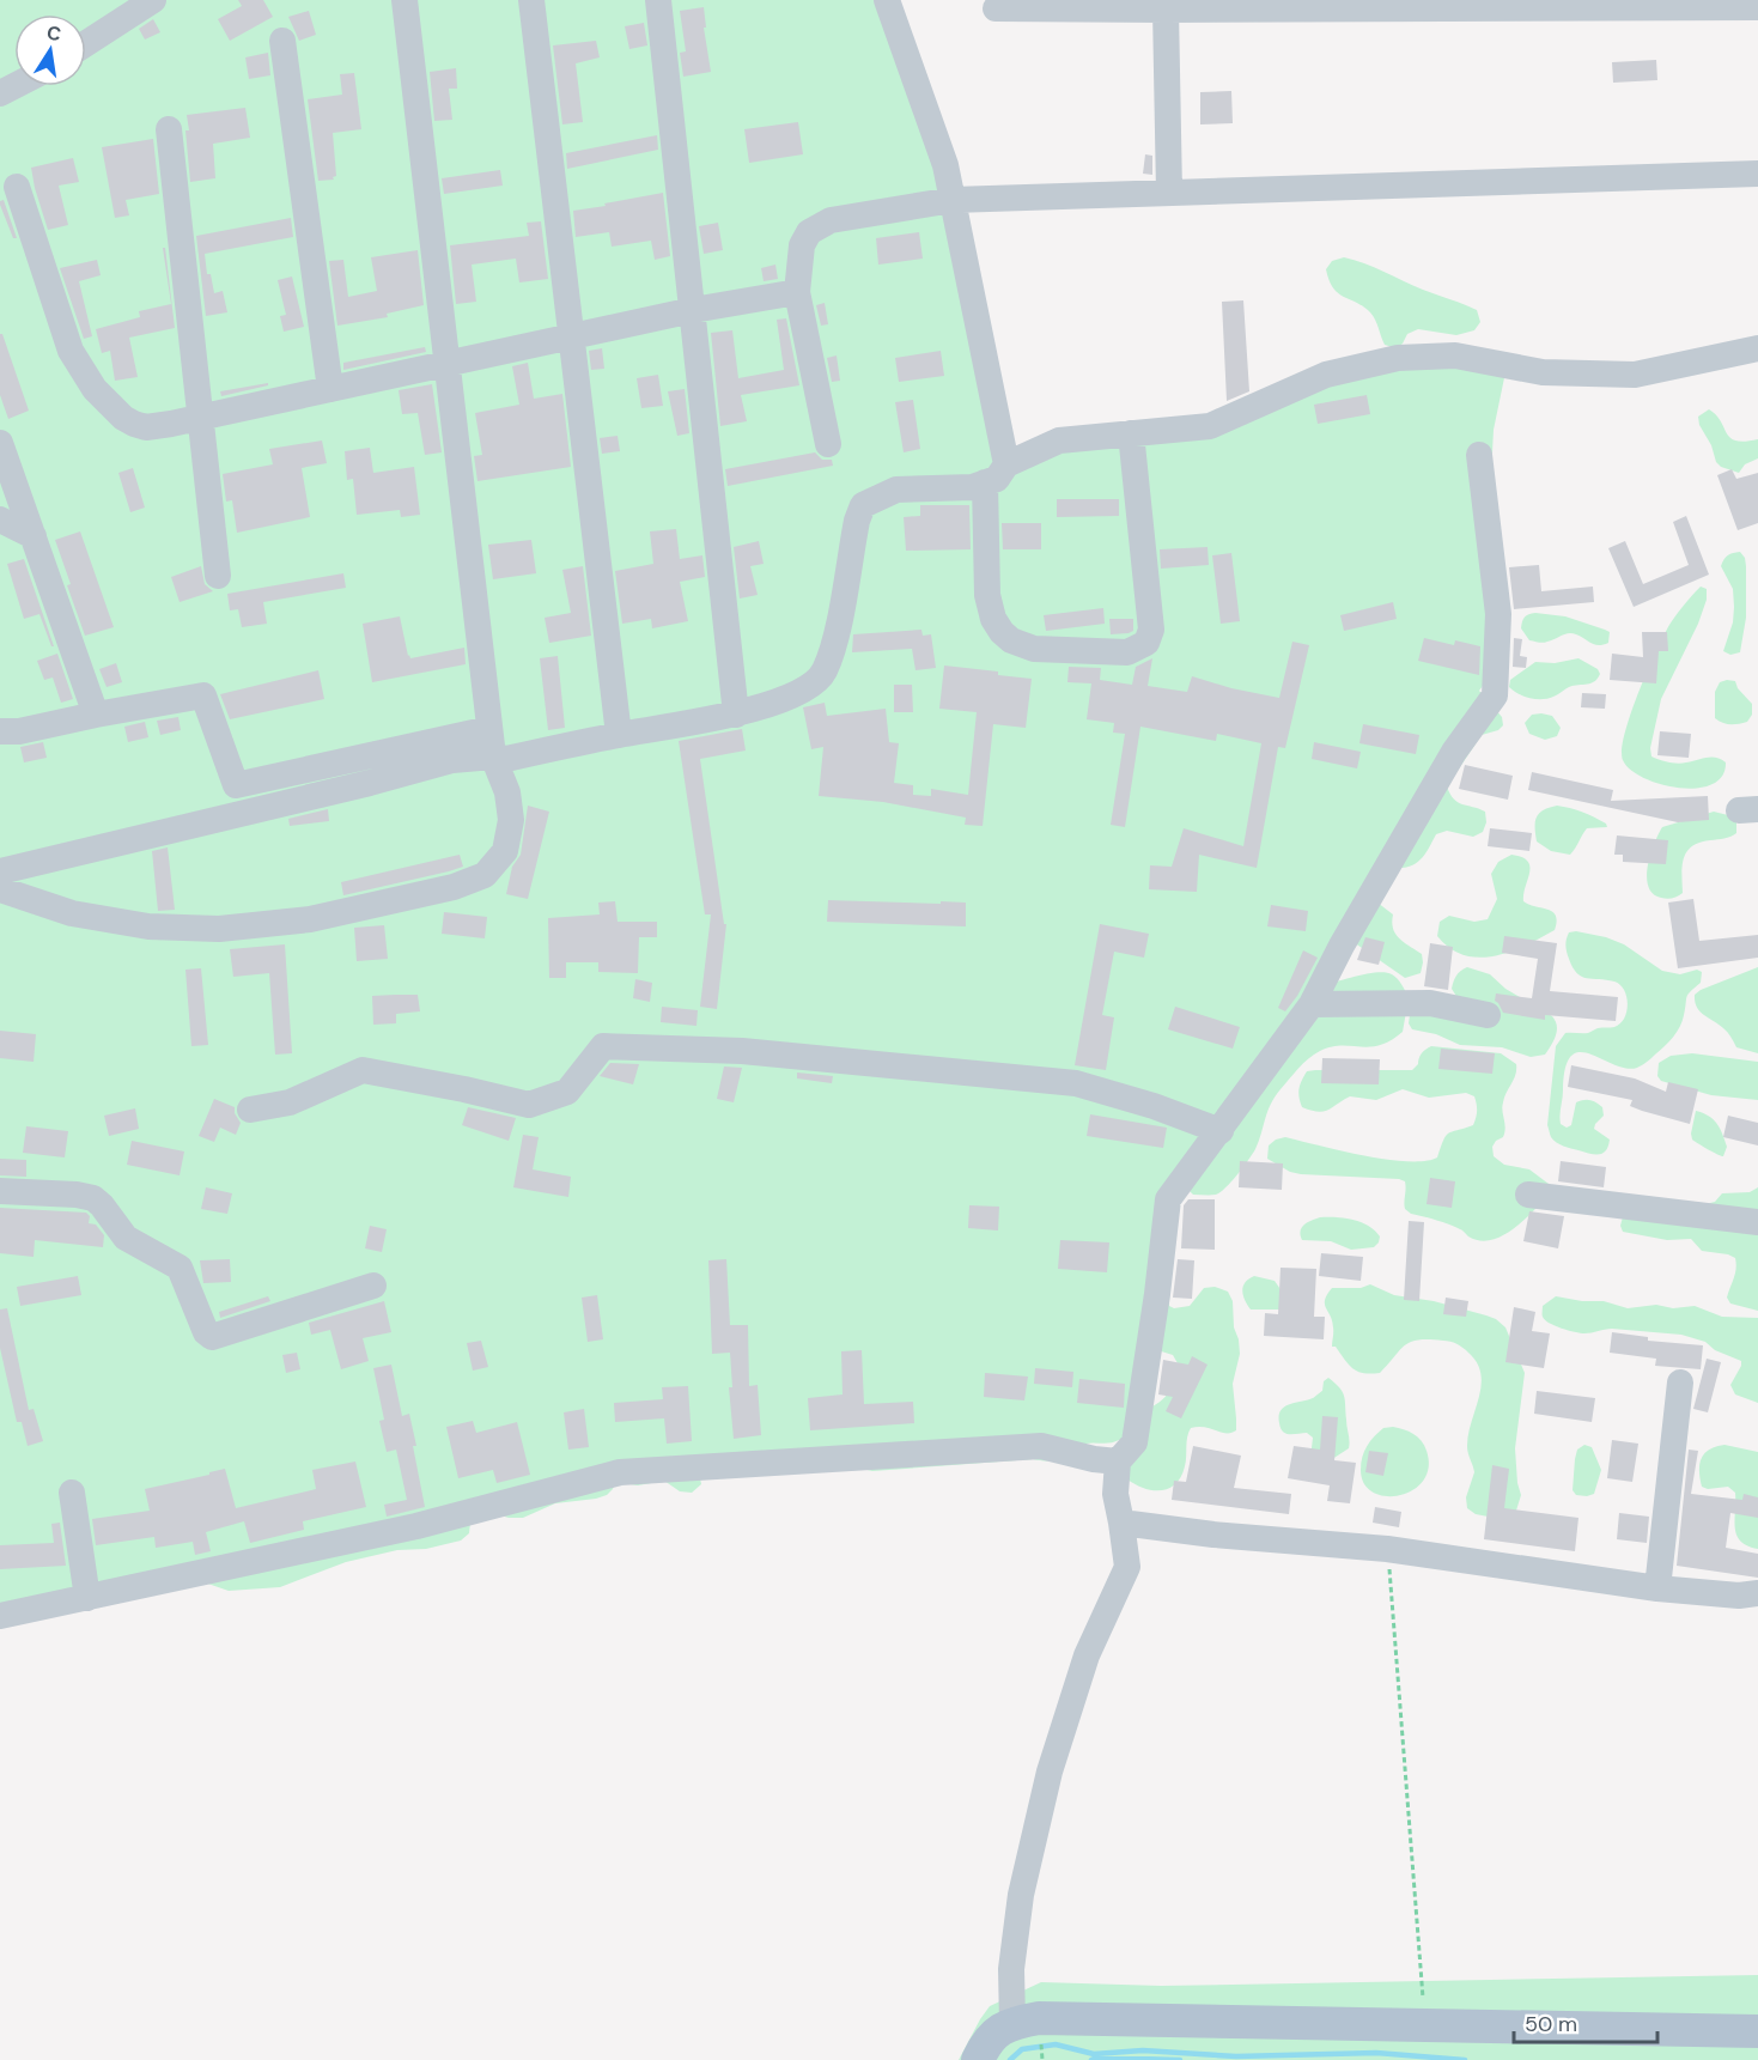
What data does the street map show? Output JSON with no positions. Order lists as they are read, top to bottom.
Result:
{
  "scale_bar": "50 m",
  "north": "top"
}
